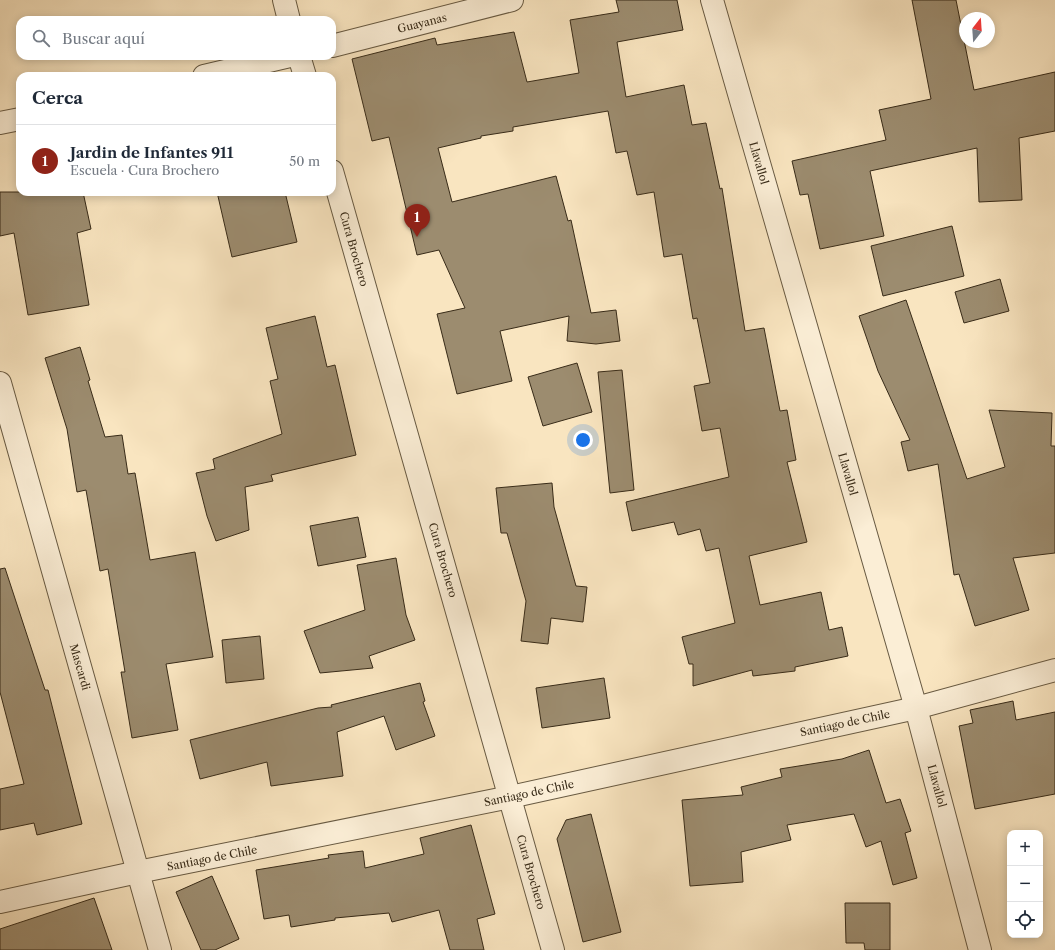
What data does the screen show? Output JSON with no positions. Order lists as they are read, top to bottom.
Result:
{
  "streets": {
    "street": [
      "Guayanas",
      "Llavallol",
      "Cura Brochero",
      "Mascardi",
      "Santiago de Chile"
    ]
  },
  "crossings": [
    ["Llavallol", "Santiago de Chile"],
    ["Cura Brochero", "Santiago de Chile"],
    ["Mascardi", "Santiago de Chile"]
  ],
  "north": "top",
  "page": {
    "search": "Buscar aquí",
    "heading": "Cerca",
    "list": [
      {
        "mark": "1",
        "name": "Jardin de Infantes 911",
        "note": "Escuela · Cura Brochero",
        "value": "50 m"
      }
    ],
    "pins": "1",
    "map_buttons": ["+", "−"]
  }
}
